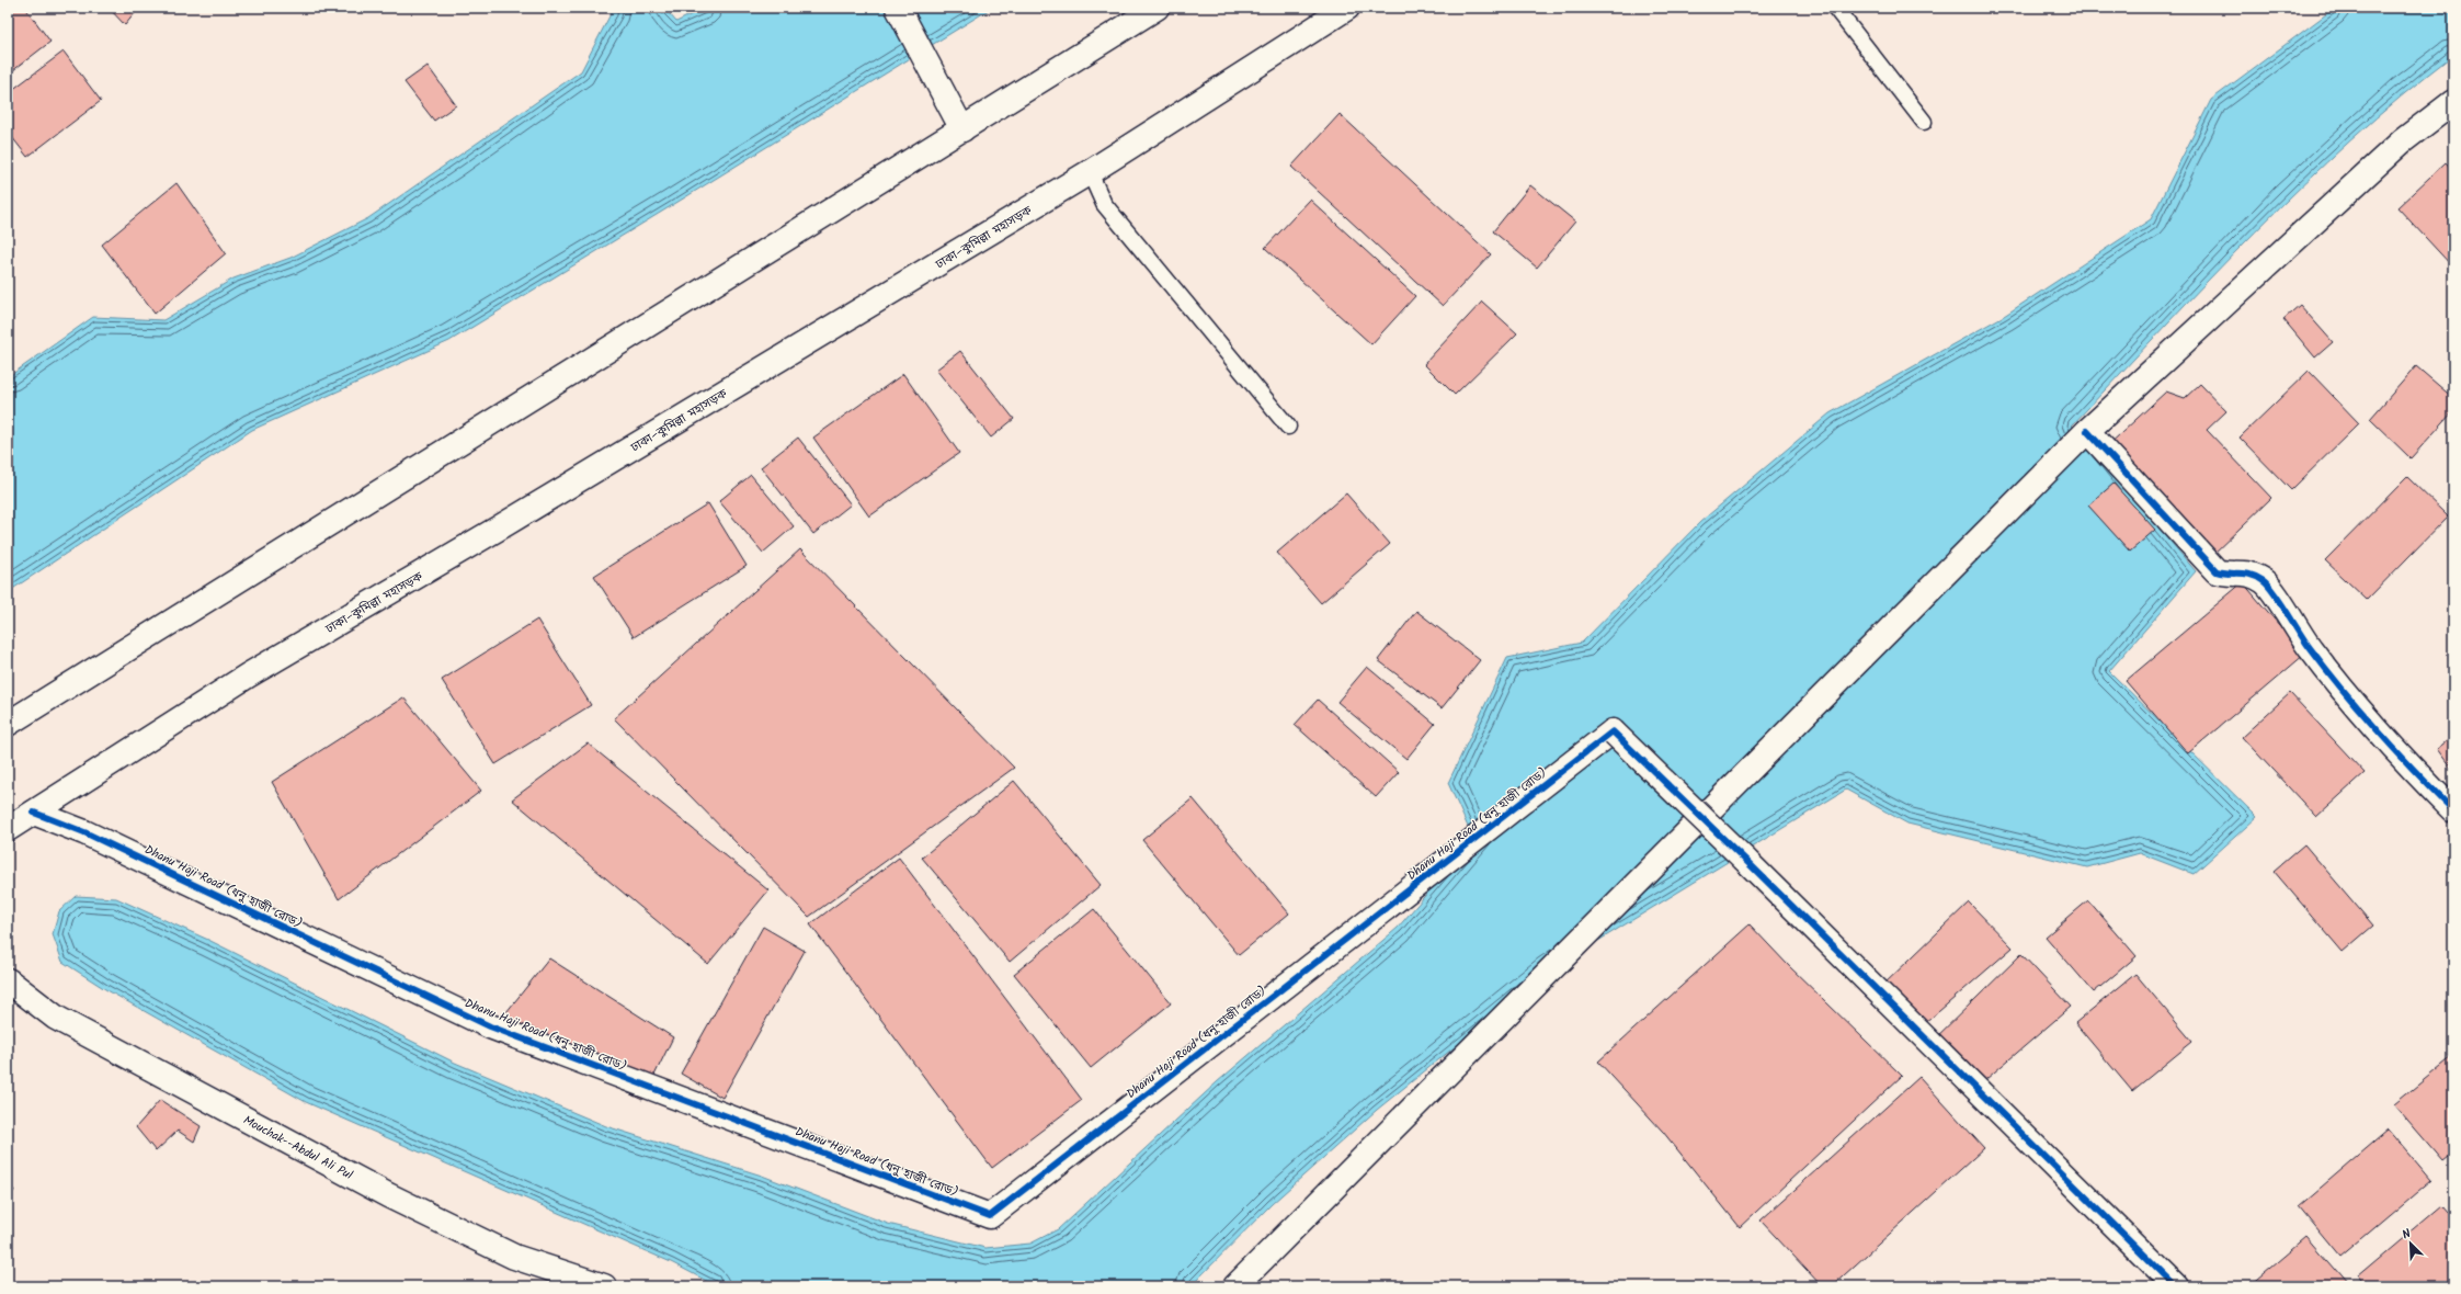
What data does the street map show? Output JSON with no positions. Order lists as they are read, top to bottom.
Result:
{
  "streets": {
    "main road": ["ঢাকা–কুমিল্লা মহাসড়ক", "Dhanu Haji Road (ধনু হাজী রোড)", "Mouchak--Abdul Ali Pul"]
  },
  "crossings": [
    ["ঢাকা–কুমিল্লা মহাসড়ক", "Dhanu Haji Road (ধনু হাজী রোড)"]
  ],
  "north": "top left"
}
